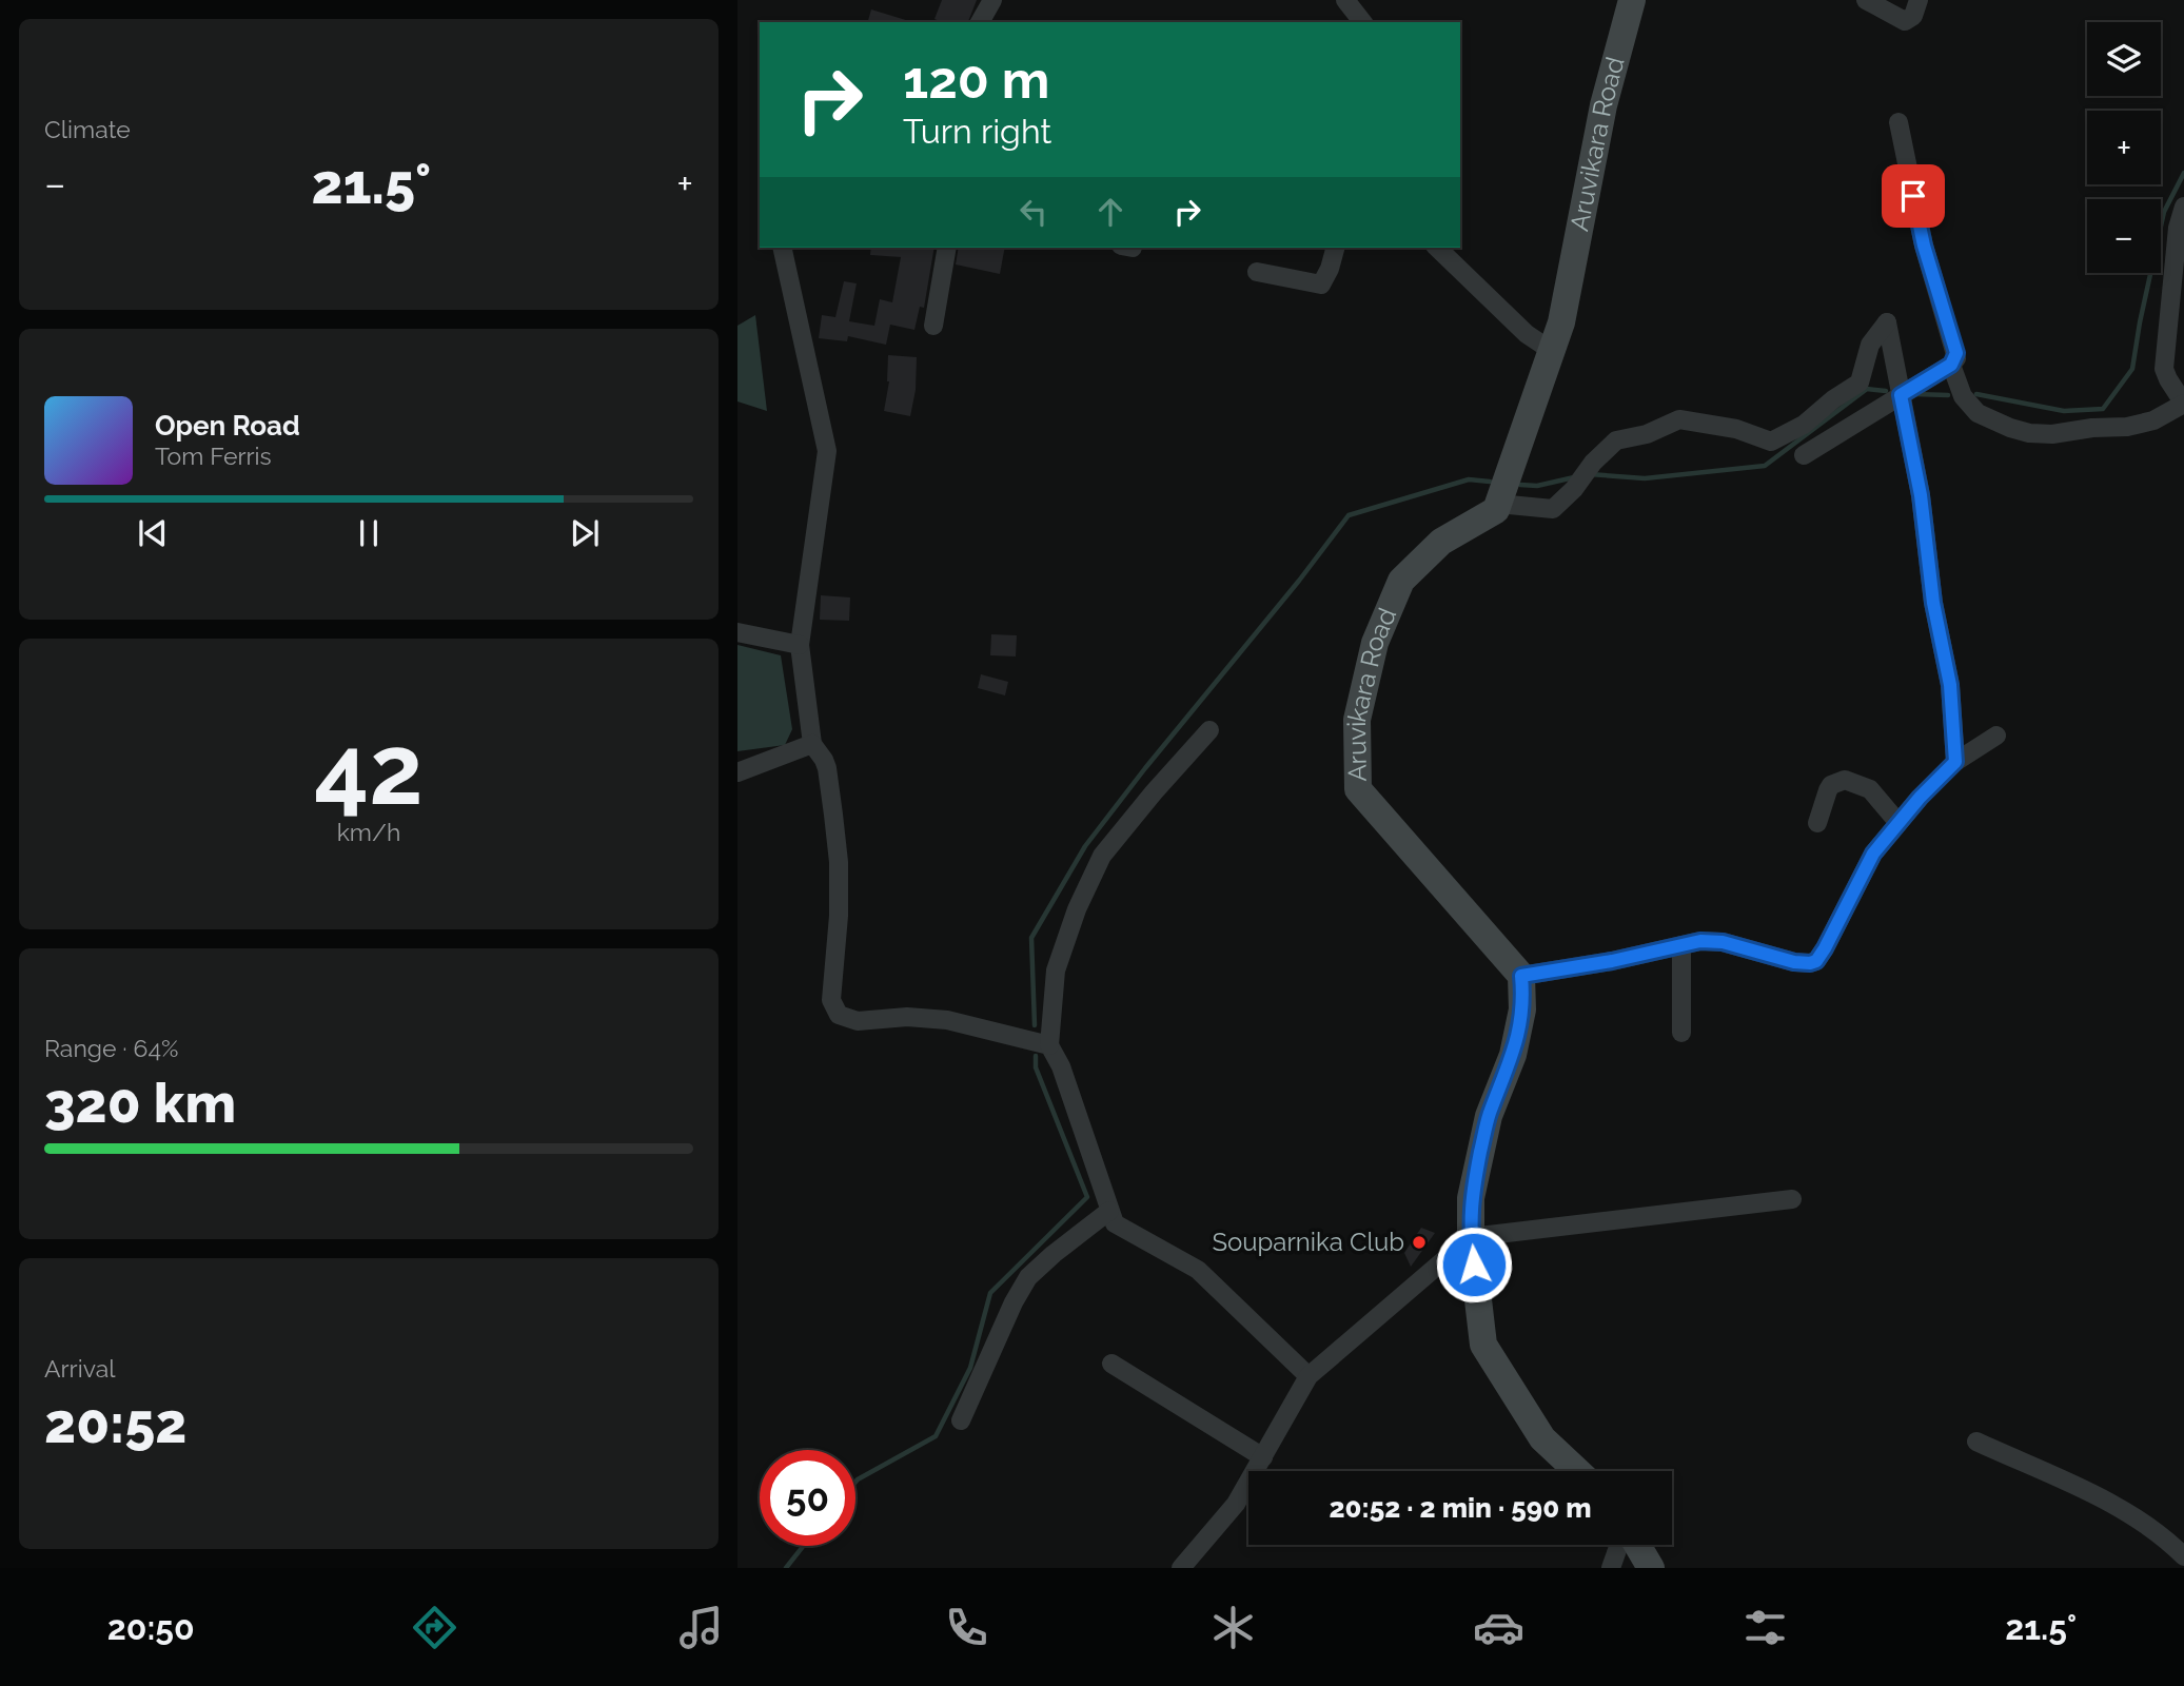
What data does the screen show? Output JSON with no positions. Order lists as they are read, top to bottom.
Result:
{
  "streets": {
    "main road": ["Aruvikara Road"]
  },
  "places": ["Souparnika Club"],
  "page": {
    "tile": [
      "Climate",
      ["42", "km/h"],
      ["Range · 64%", "320 km"],
      ["Arrival", "20:52"]
    ],
    "map_buttons": ["+", "−"],
    "turn": ["120 m", "Turn right"],
    "heat": ["−", "21.5°", "+"],
    "song": ["Open Road", "Tom Ferris"],
    "limit": "50",
    "trip": "20:52 · 2 min · 590 m",
    "tabs": ["20:50", "21.5°"]
  }
}
